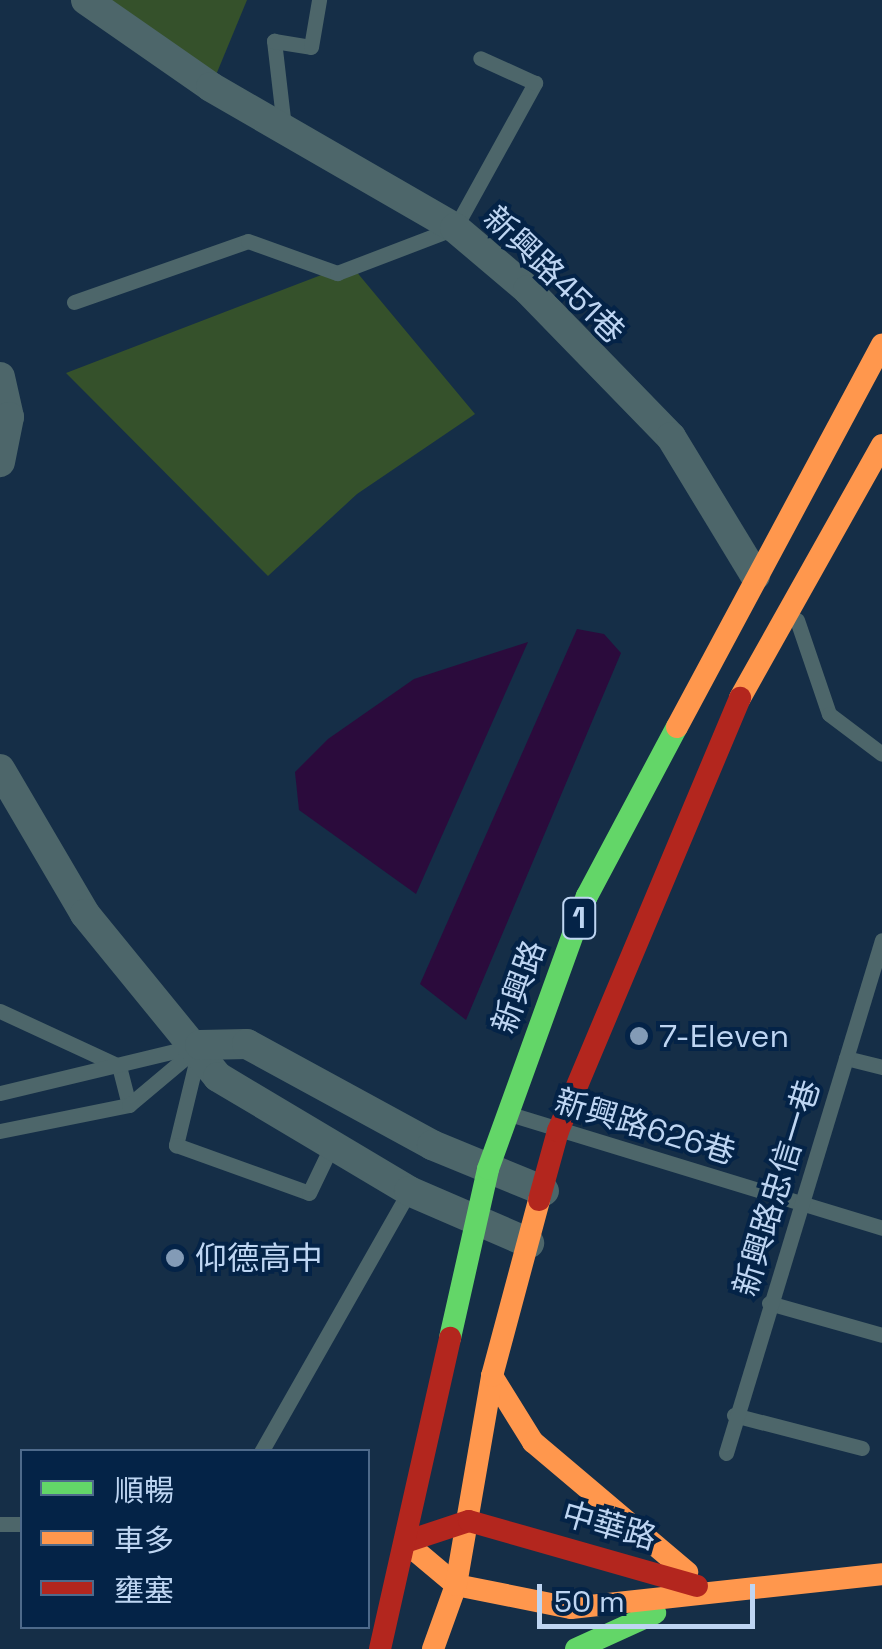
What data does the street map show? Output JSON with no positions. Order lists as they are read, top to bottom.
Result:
{
  "streets": {
    "main road": ["1", "新興路", "中華路"],
    "street": ["新興路451巷"],
    "lane": ["新興路626巷", "新興路忠信一巷"]
  },
  "crossings": [
    ["新興路451巷", "新興路"],
    ["1", "新興路626巷"],
    ["1", "中華路"],
    ["新興路", "新興路626巷"],
    ["新興路", "中華路"],
    ["新興路626巷", "新興路忠信一巷"]
  ],
  "places": ["7-Eleven", "仰德高中"],
  "legend": ["順暢", "車多", "壅塞"],
  "scale_bar": "50 m"
}
